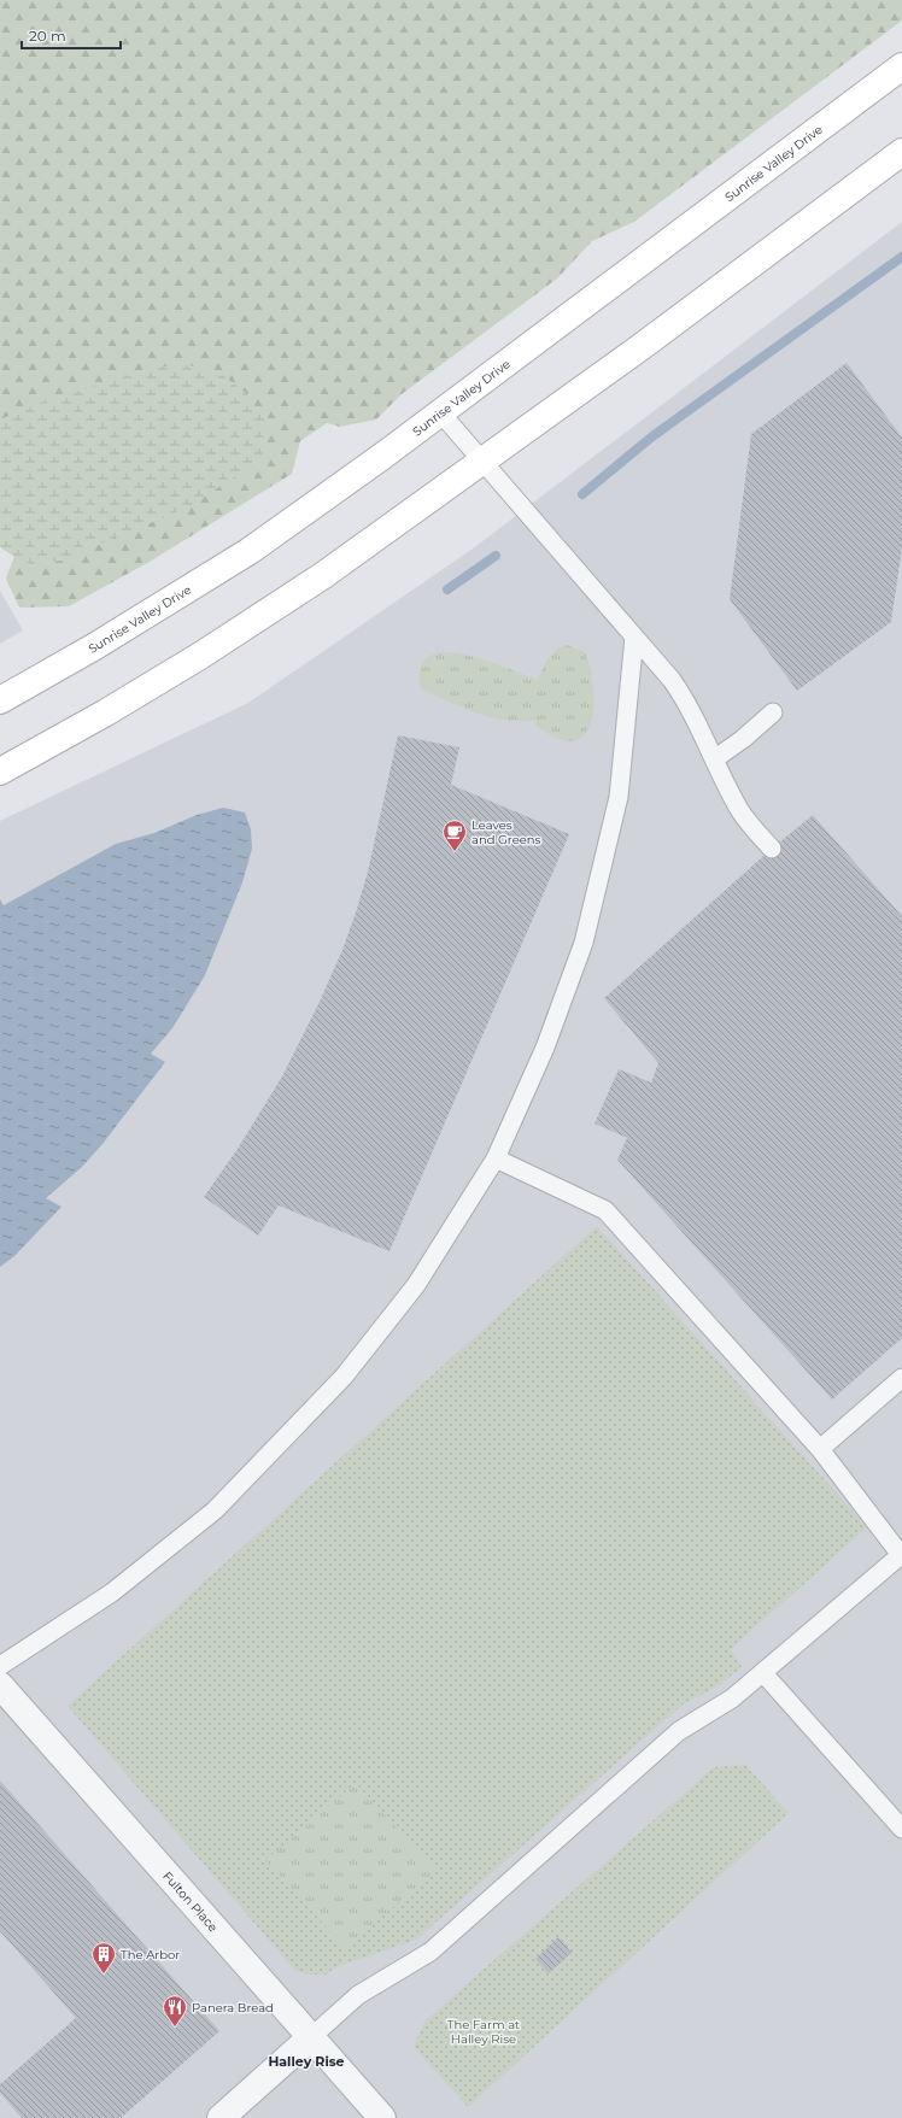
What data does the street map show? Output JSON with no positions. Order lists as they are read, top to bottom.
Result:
{
  "streets": {
    "main road": ["Sunrise Valley Drive"],
    "street": ["Fulton Place"]
  },
  "districts": ["Halley Rise"],
  "parks": ["The Farm at Halley Rise"],
  "places": {
    "cafe": ["Leaves and Greens"],
    "building": ["The Arbor"],
    "restaurant": ["Panera Bread"]
  },
  "scale_bar": "20 m"
}
